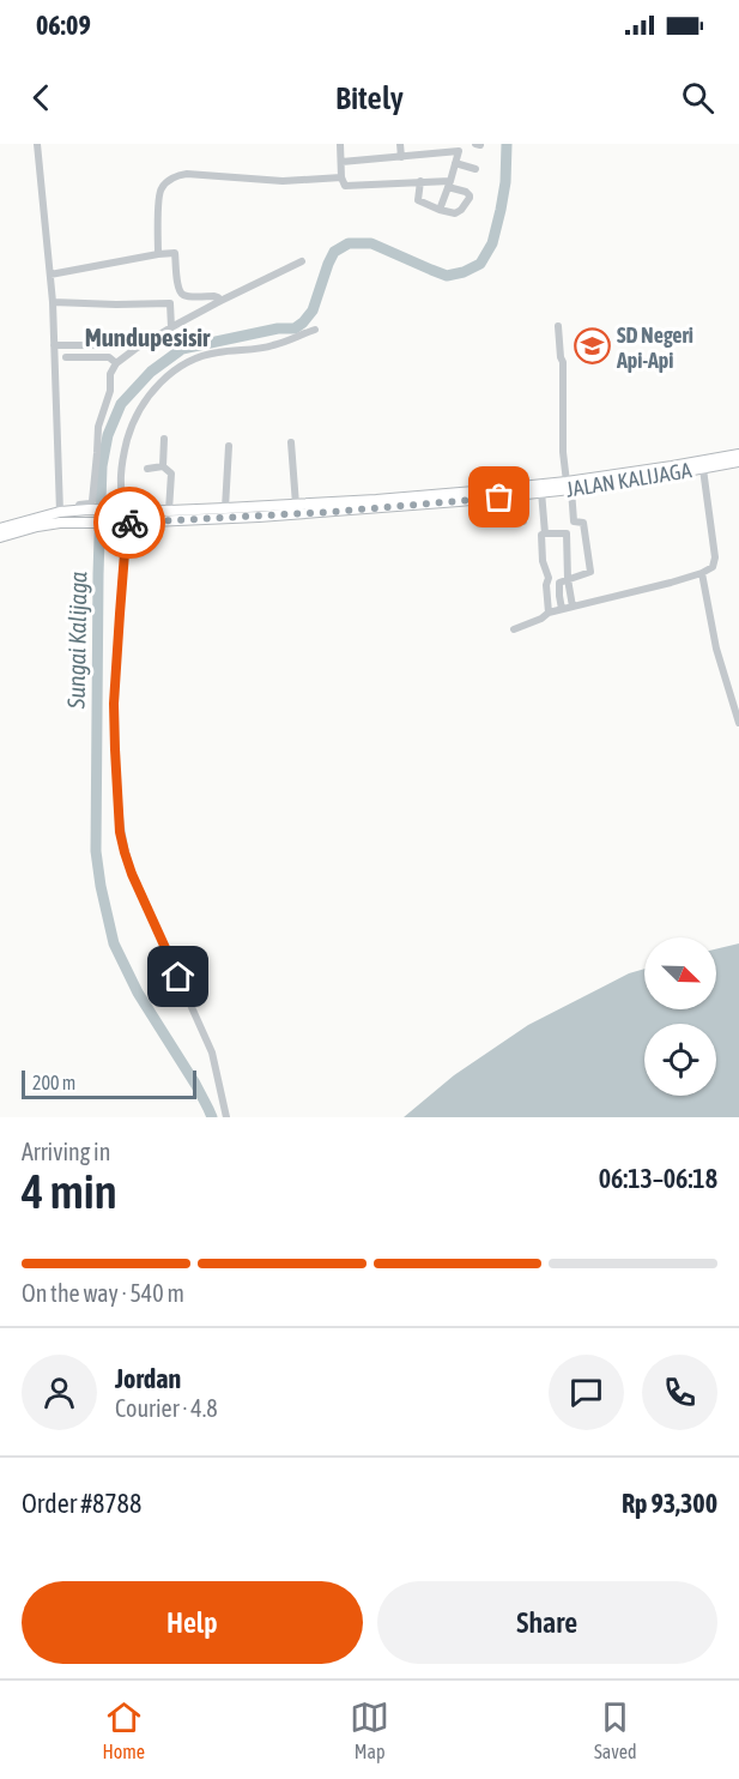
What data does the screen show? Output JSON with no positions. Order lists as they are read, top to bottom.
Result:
{
  "streets": {
    "highway": ["JALAN KALIJAGA"]
  },
  "districts": ["Mundupesisir"],
  "water": ["Sungai Kalijaga"],
  "places": {
    "school or university": ["SD Negeri Api-Api"]
  },
  "scale_bar": "200 m",
  "north": "bottom right",
  "page": {
    "status": "06:09",
    "header": "Bitely",
    "scale": "200 m",
    "heading": ["4 min", "Arriving in", "06:13–06:18"],
    "panel": [
      "Jordan",
      "Courier · 4.8",
      "Order #8788",
      "Rp 93,300"
    ],
    "bar": "On the way · 540 m",
    "buttons": ["Help", "Share"],
    "tabs": ["Home", "Map", "Saved"]
  }
}
